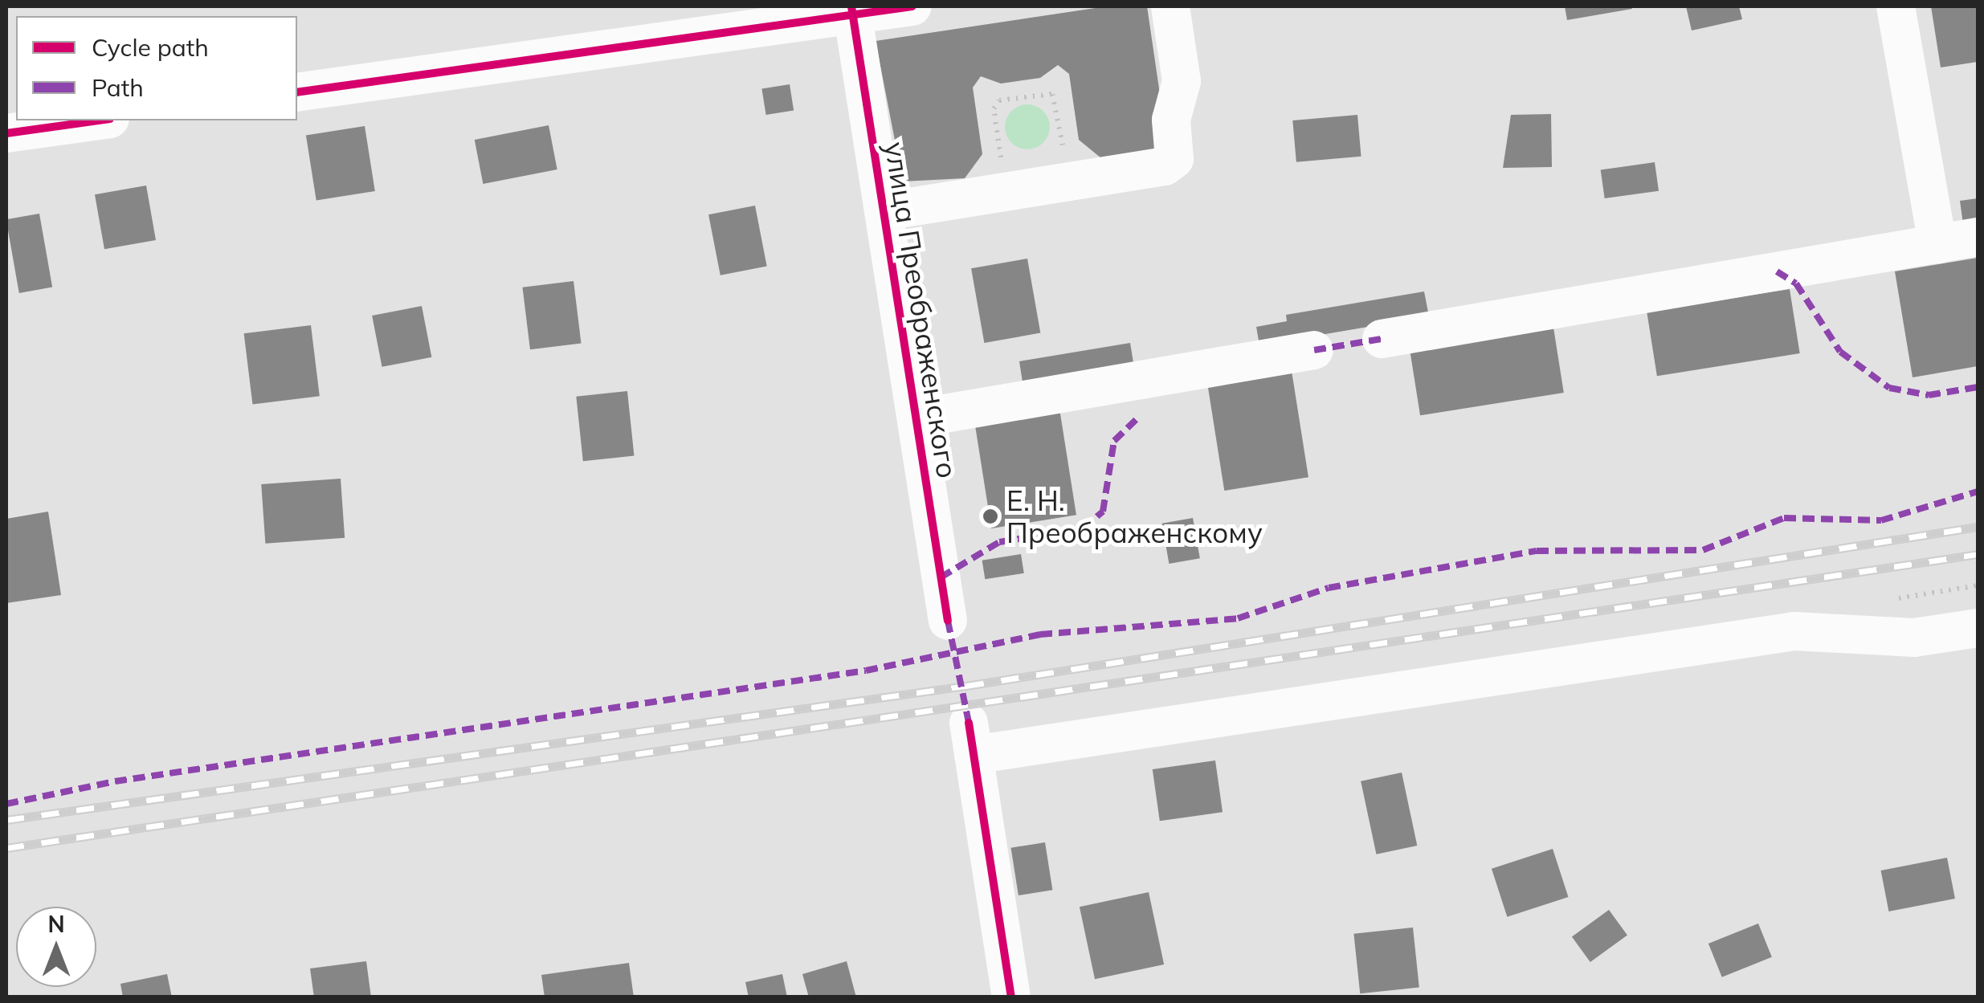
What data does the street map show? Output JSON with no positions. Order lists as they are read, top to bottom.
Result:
{
  "streets": {
    "street": ["улица Преображенского"]
  },
  "places": ["Е. Н. Преображенскому"],
  "legend": ["Cycle path", "Path"],
  "north": "top"
}
